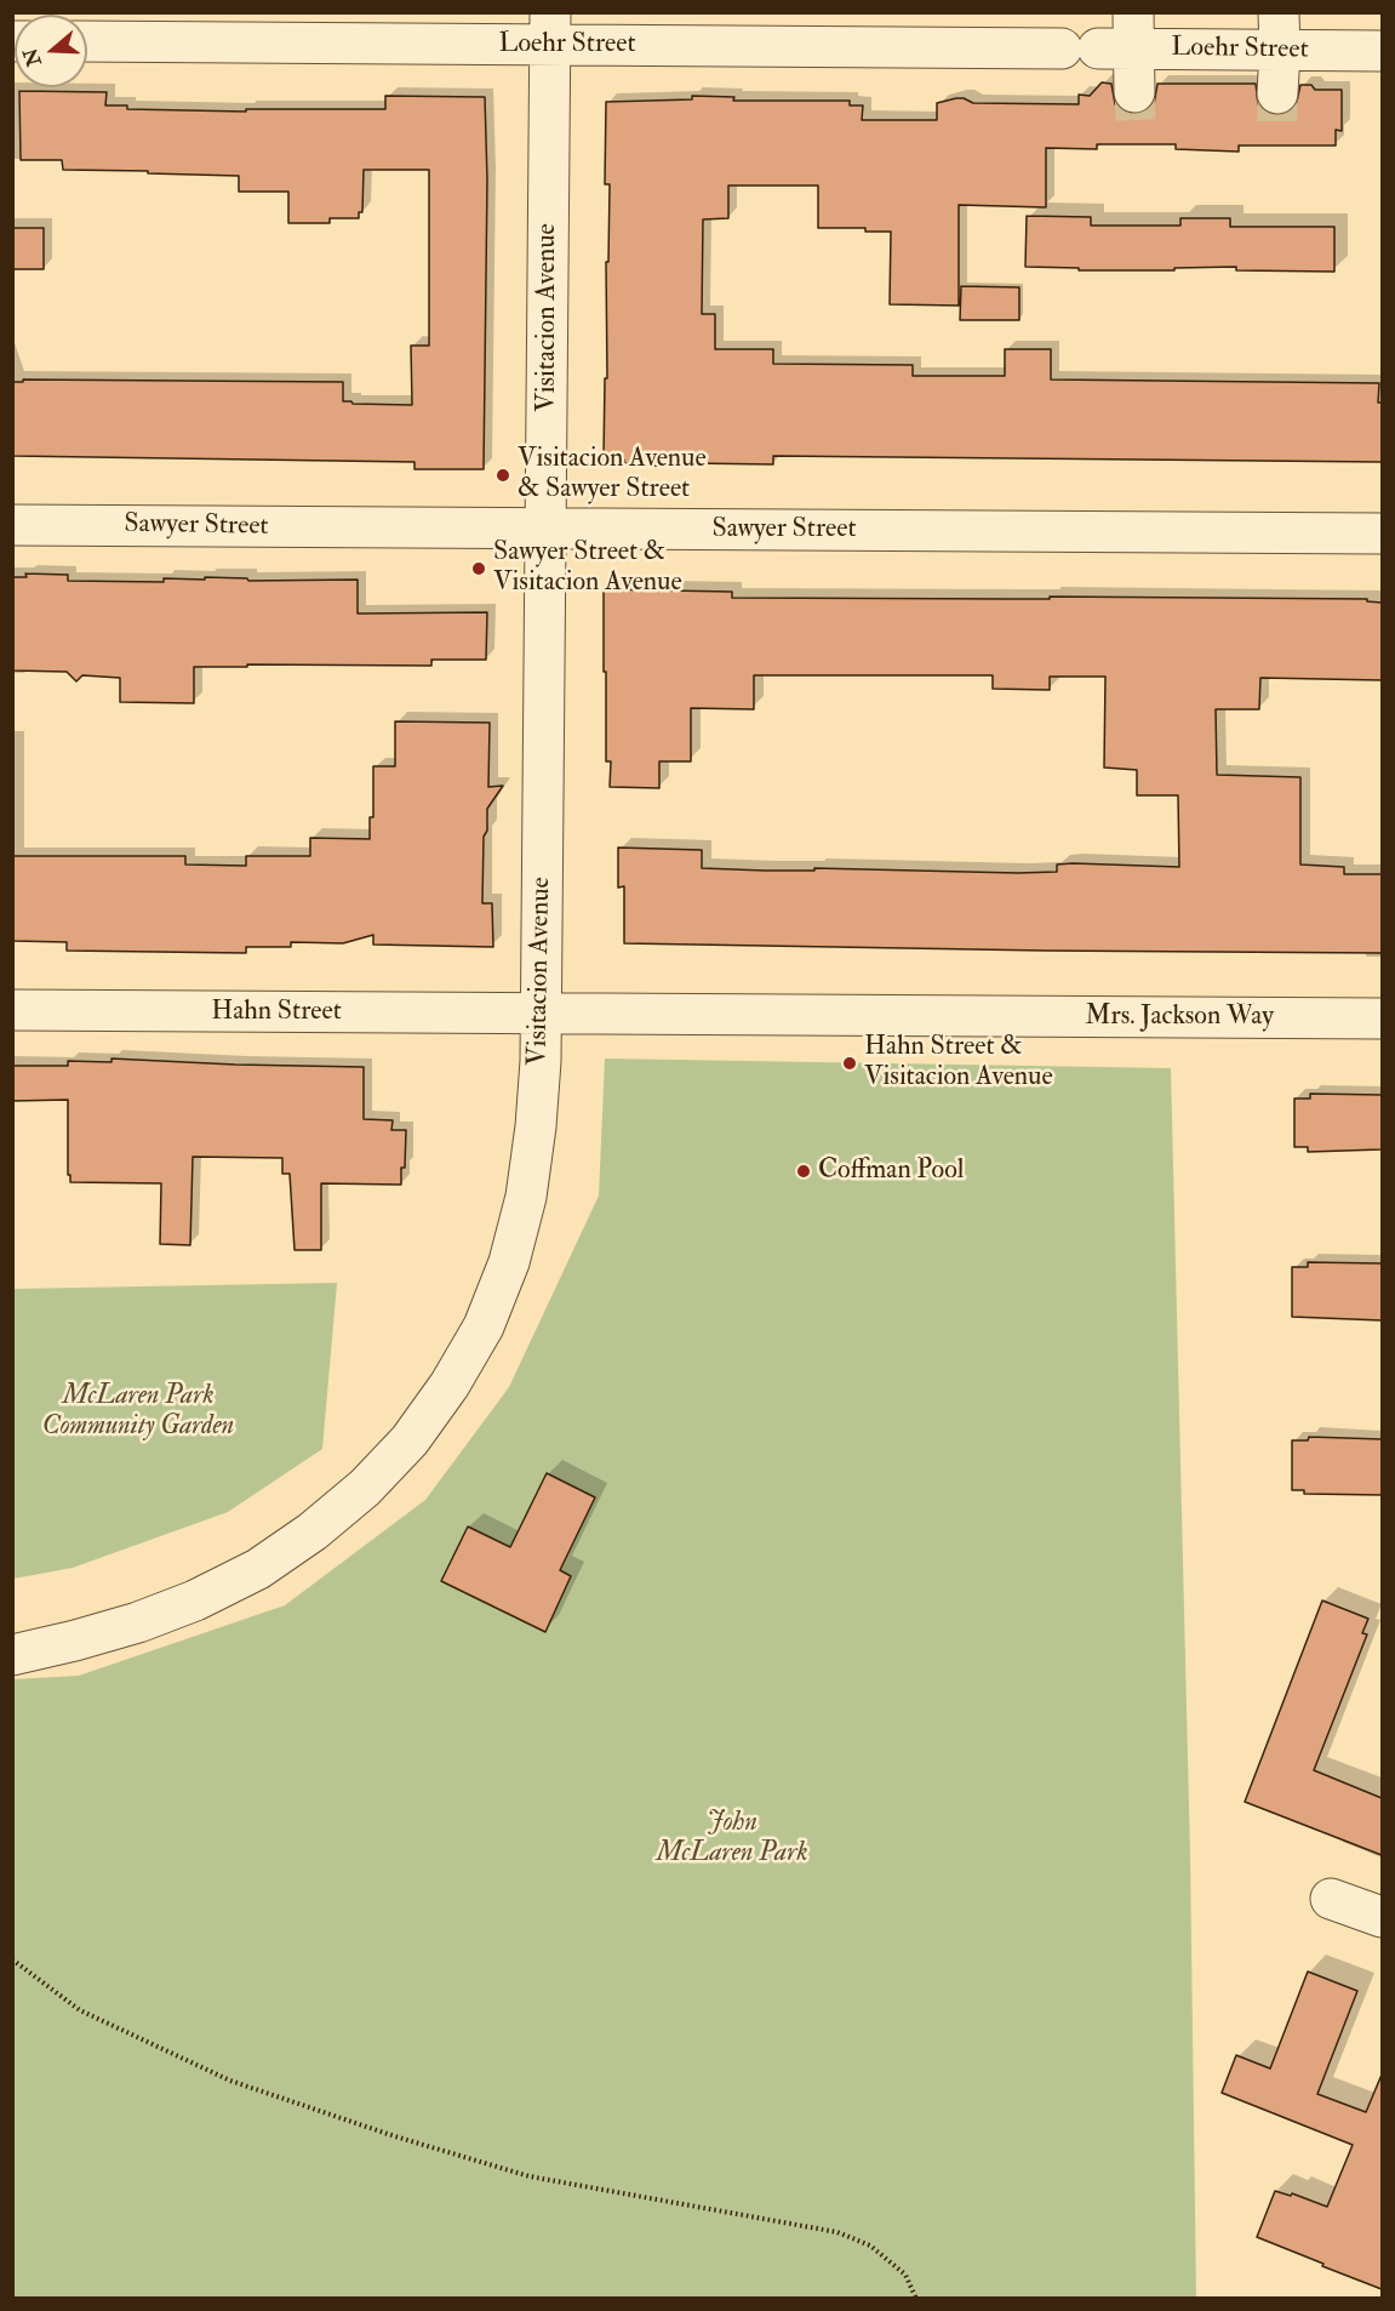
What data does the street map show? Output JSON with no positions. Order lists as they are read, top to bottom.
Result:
{
  "streets": {
    "street": [
      "Loehr Street",
      "Visitacion Avenue",
      "Sawyer Street",
      "Hahn Street",
      "Mrs. Jackson Way"
    ]
  },
  "crossings": [
    ["Loehr Street", "Visitacion Avenue"],
    ["Visitacion Avenue", "Sawyer Street"],
    ["Visitacion Avenue", "Hahn Street"],
    ["Visitacion Avenue", "Mrs. Jackson Way"],
    ["Hahn Street", "Mrs. Jackson Way"]
  ],
  "parks": ["McLaren Park Community Garden", "John McLaren Park"],
  "places": [
    "Visitacion Avenue & Sawyer Street",
    "Sawyer Street & Visitacion Avenue",
    "Hahn Street & Visitacion Avenue",
    "Coffman Pool"
  ],
  "north": "left"
}
